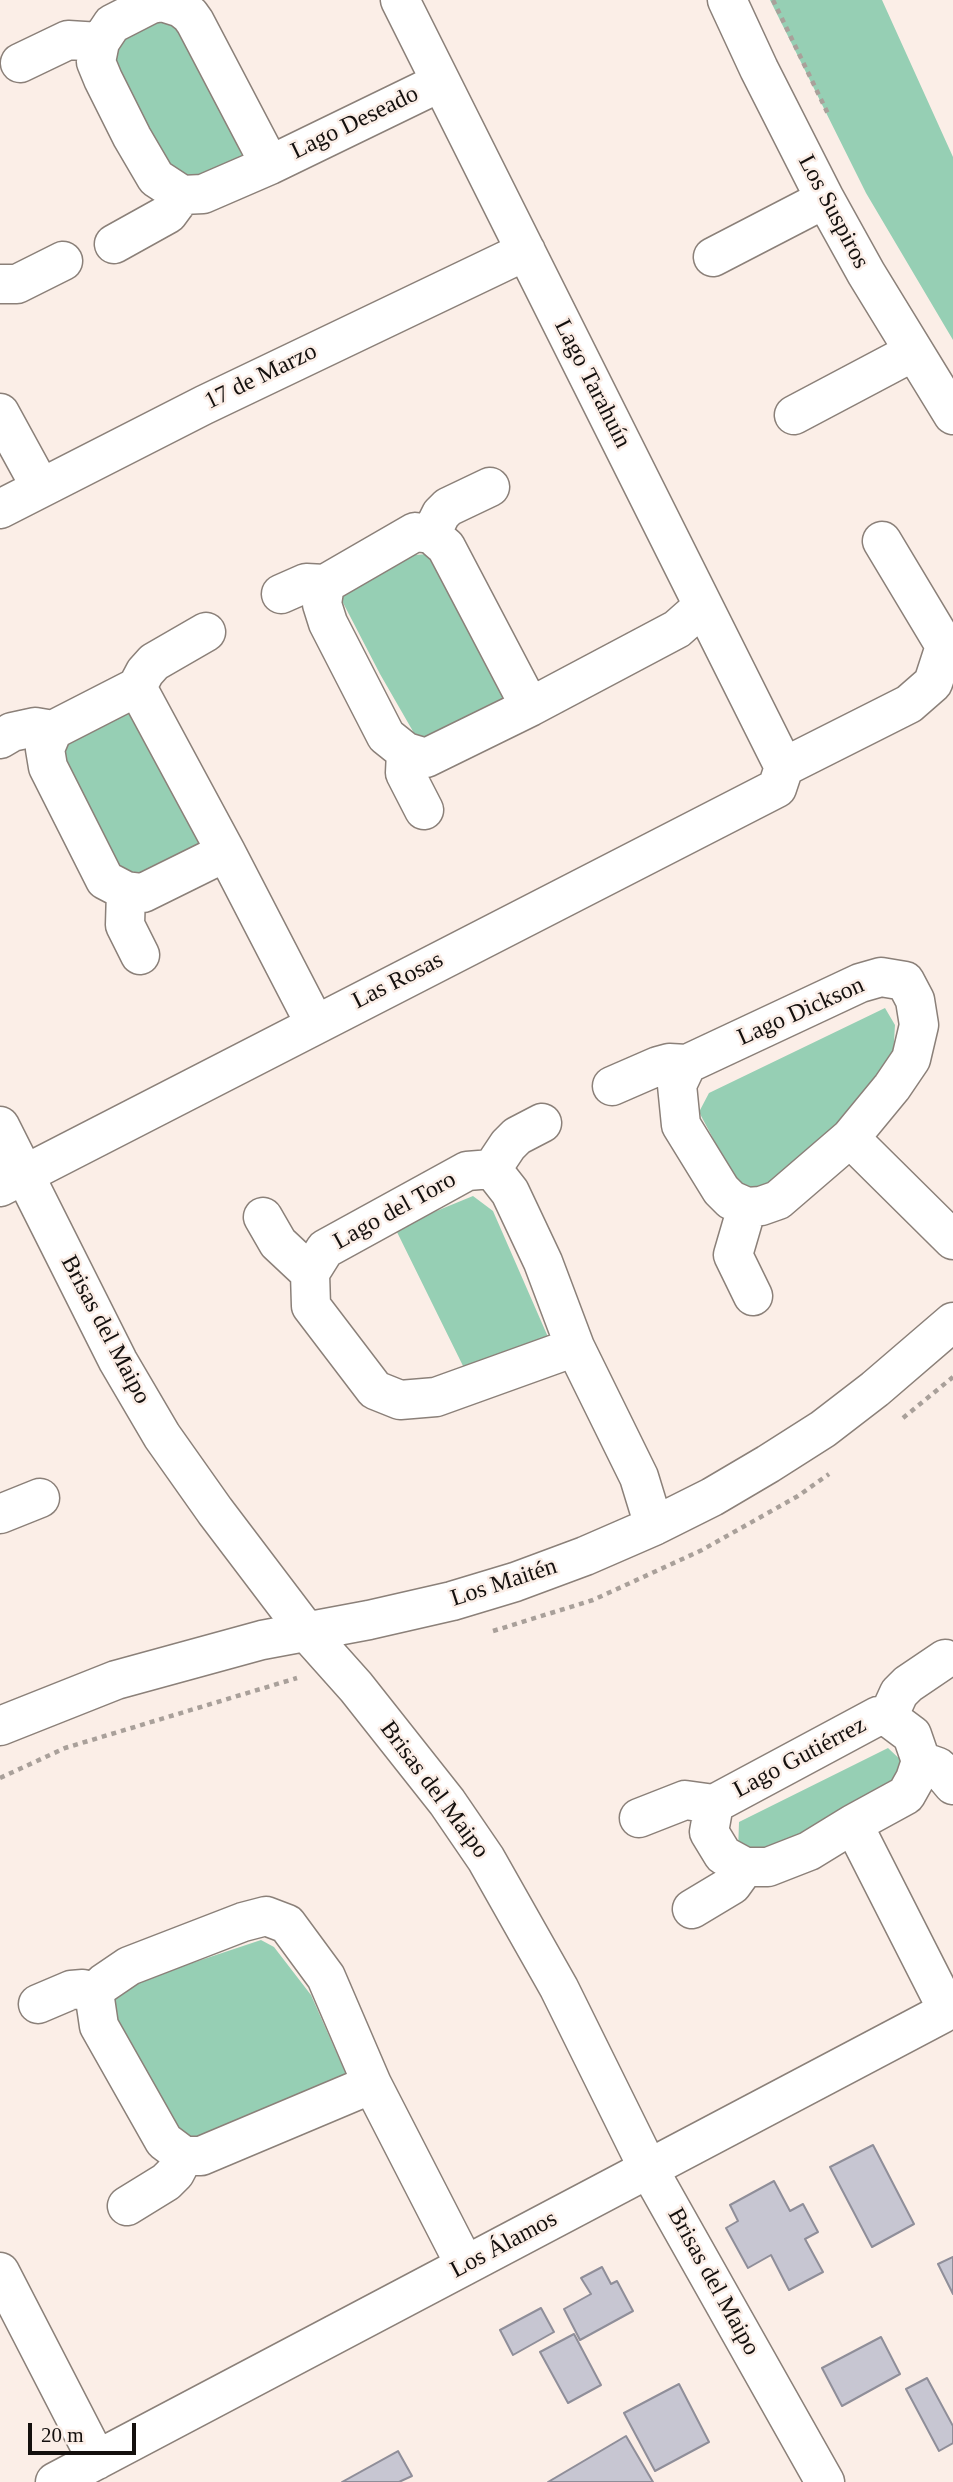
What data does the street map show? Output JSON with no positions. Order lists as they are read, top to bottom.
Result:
{
  "streets": {
    "street": [
      "Lago Deseado",
      "Los Suspiros",
      "17 de Marzo",
      "Lago Tarahuín",
      "Las Rosas",
      "Lago Dickson",
      "Lago del Toro",
      "Brisas del Maipo",
      "Los Maitén",
      "Lago Gutiérrez",
      "Los Álamos"
    ]
  },
  "crossings": [
    ["Lago Deseado", "Lago Tarahuín"],
    ["17 de Marzo", "Lago Tarahuín"],
    ["Lago Tarahuín", "Las Rosas"],
    ["Las Rosas", "Brisas del Maipo"],
    ["Brisas del Maipo", "Los Maitén"],
    ["Brisas del Maipo", "Los Álamos"]
  ],
  "scale_bar": "20 m"
}
